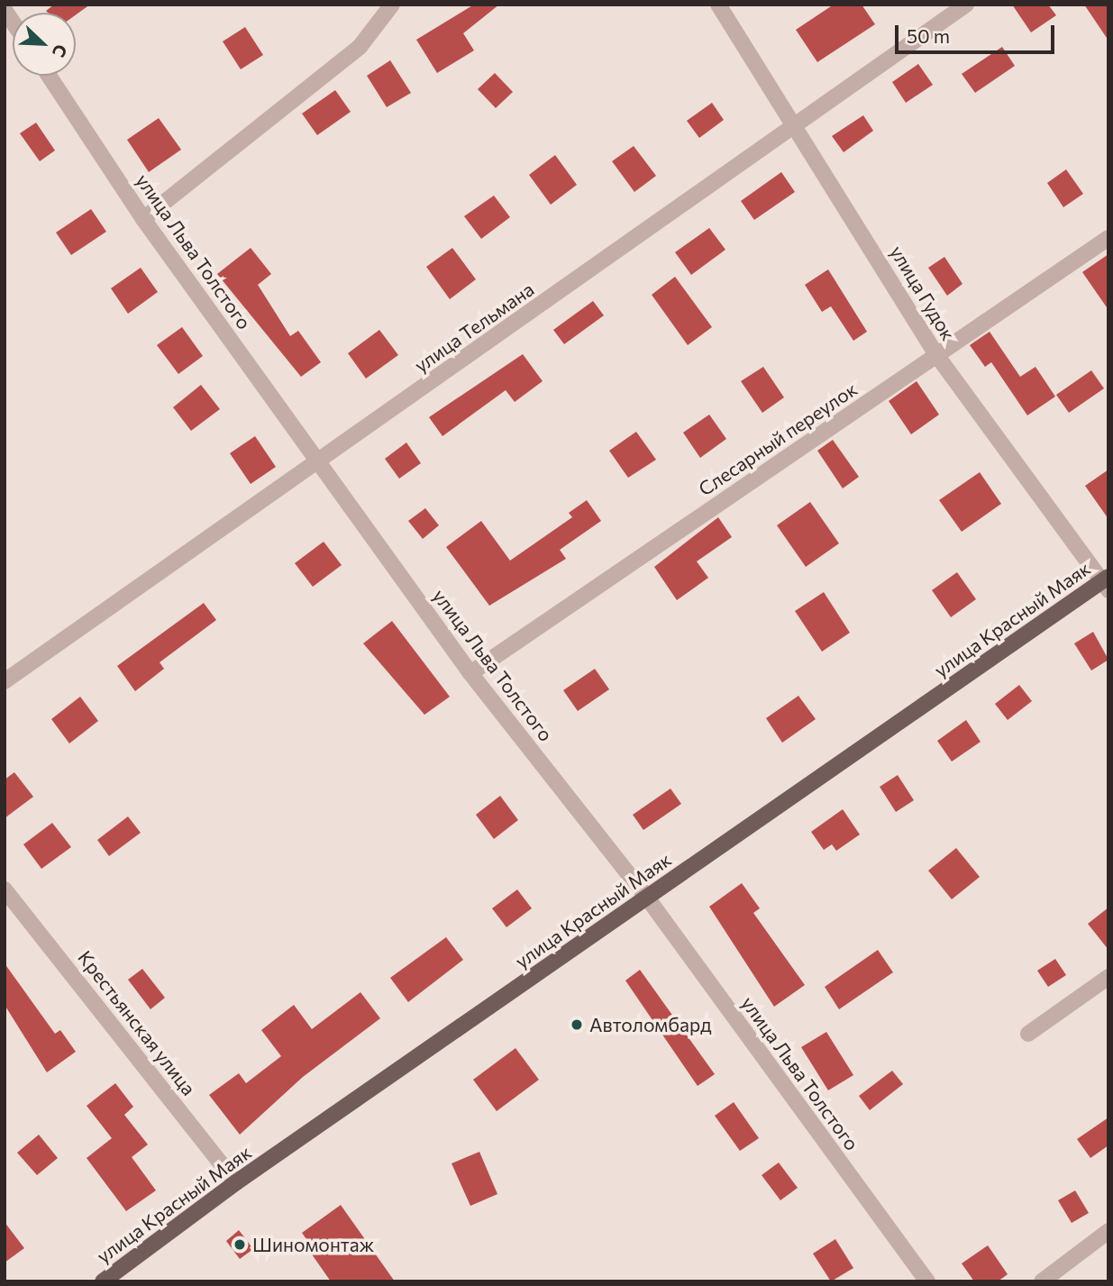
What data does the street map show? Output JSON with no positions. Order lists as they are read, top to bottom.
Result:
{
  "streets": {
    "main road": ["улица Красный Маяк"],
    "street": [
      "улица Льва Толстого",
      "улица Гудок",
      "улица Тельмана",
      "Слесарный переулок",
      "Крестьянская улица"
    ]
  },
  "crossings": [
    ["улица Льва Толстого", "улица Тельмана"],
    ["улица Льва Толстого", "Слесарный переулок"],
    ["улица Льва Толстого", "улица Красный Маяк"],
    ["улица Гудок", "улица Тельмана"],
    ["улица Гудок", "Слесарный переулок"],
    ["улица Гудок", "улица Красный Маяк"],
    ["улица Красный Маяк", "Крестьянская улица"]
  ],
  "places": ["Автоломбард", "Шиномонтаж"],
  "scale_bar": "50 m",
  "north": "bottom right"
}
